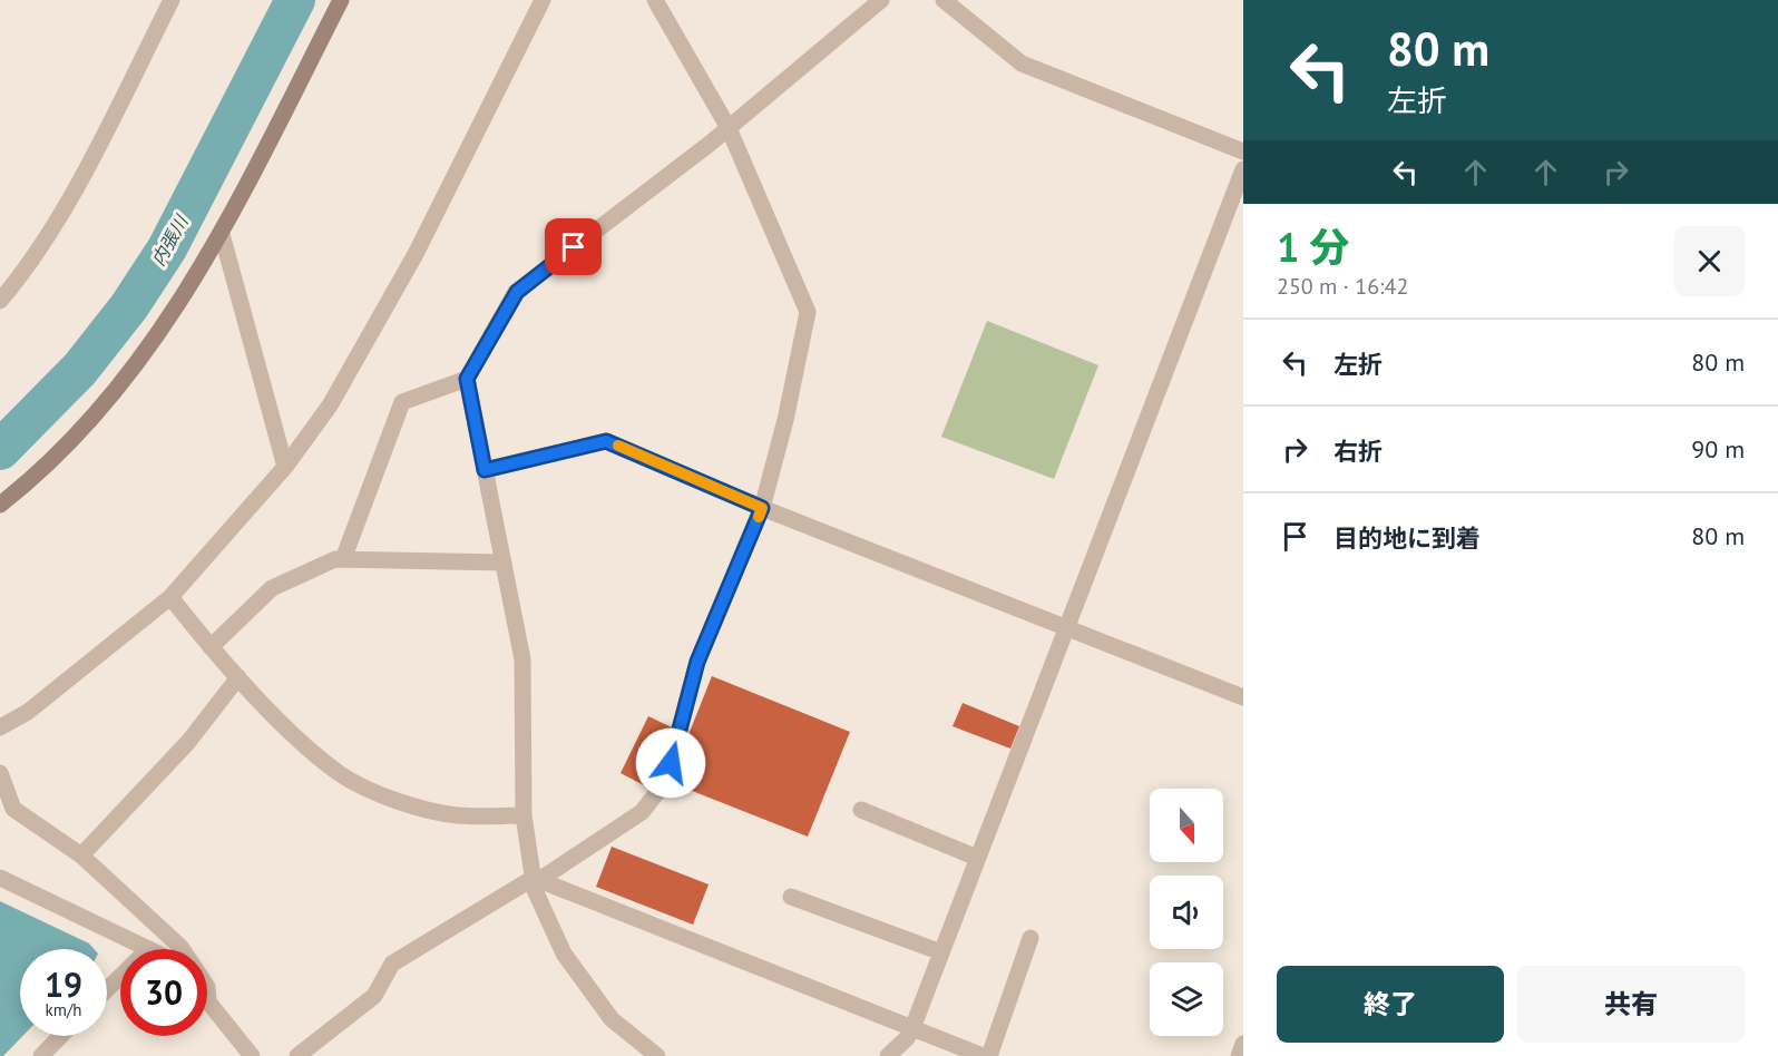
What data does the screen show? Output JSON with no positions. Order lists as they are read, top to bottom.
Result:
{
  "water": ["内張川"],
  "north": "bottom",
  "page": {
    "turn": ["80 m", "左折"],
    "heading": ["1 分", "250 m · 16:42"],
    "list": [
      {
        "name": "左折",
        "value": "80 m"
      },
      {
        "name": "右折",
        "value": "90 m"
      },
      {
        "name": "目的地に到着",
        "value": "80 m"
      }
    ],
    "speed": "19 km/h",
    "limit": "30",
    "buttons": ["終了", "共有"]
  }
}
